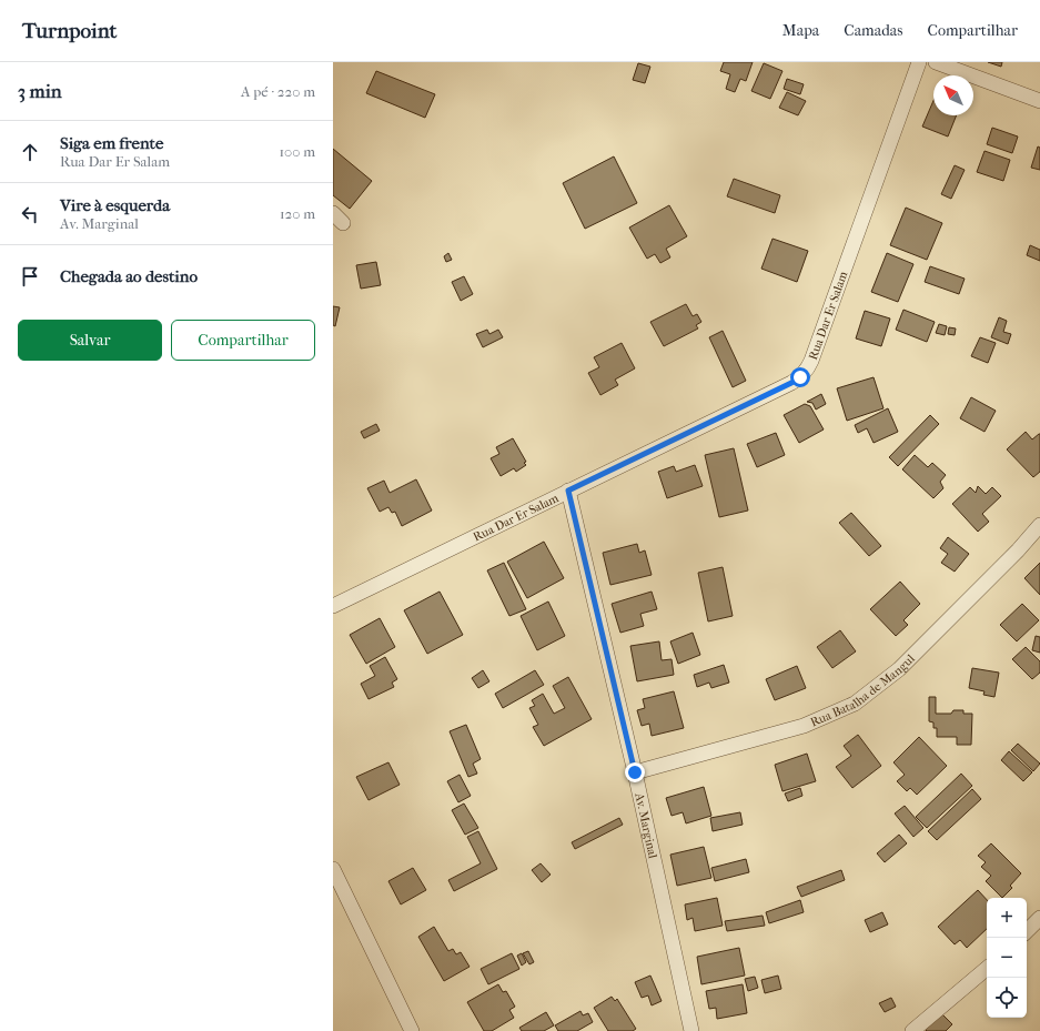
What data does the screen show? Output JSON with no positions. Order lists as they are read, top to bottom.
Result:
{
  "streets": {
    "street": ["Rua Dar Er Salam", "Rua Batalha de Mangul", "Av. Marginal"]
  },
  "crossings": [
    ["Rua Dar Er Salam", "Av. Marginal"],
    ["Rua Batalha de Mangul", "Av. Marginal"]
  ],
  "north": "top left",
  "page": {
    "header": "Turnpoint",
    "nav": ["Mapa", "Camadas", "Compartilhar"],
    "heading": ["3 min", "A pé · 220 m"],
    "list": [
      ["Siga em frente", "Rua Dar Er Salam", "100 m"],
      ["Vire à esquerda", "Av. Marginal", "120 m"],
      "Chegada ao destino"
    ],
    "buttons": ["Salvar", "Compartilhar"],
    "map_buttons": ["+", "−"]
  }
}
